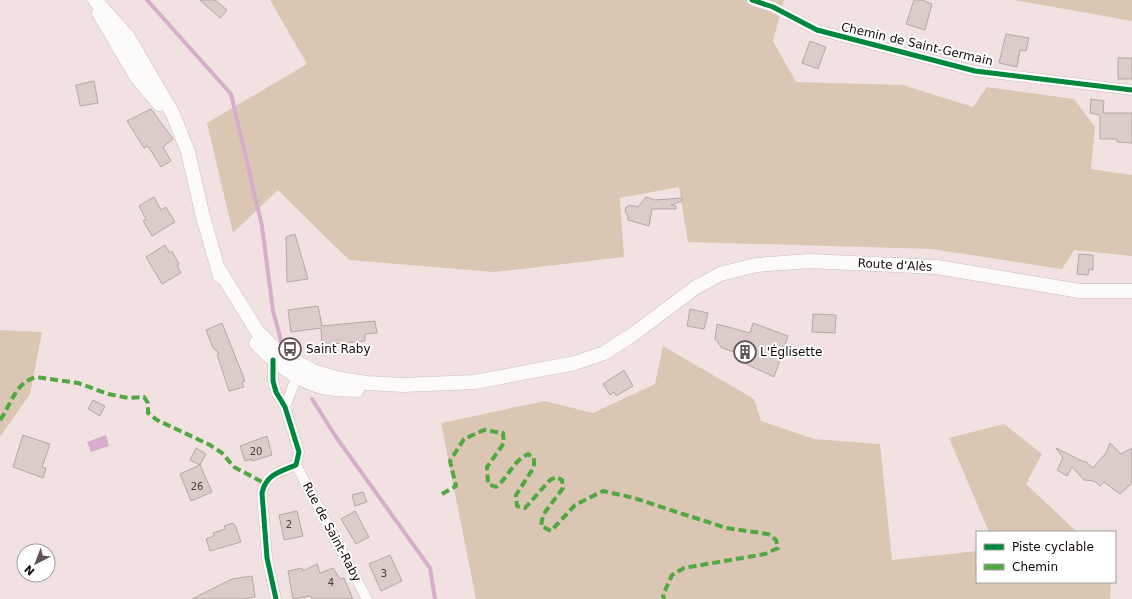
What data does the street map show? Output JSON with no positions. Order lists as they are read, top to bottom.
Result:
{
  "streets": {
    "main road": ["Route d'Alès"],
    "street": ["Chemin de Saint-Germain", "Rue de Saint-Raby"]
  },
  "places": {
    "bus stop": ["Saint Raby"],
    "building": ["L'Églisette"]
  },
  "house_numbers": [
    "20",
    "26",
    "2",
    "3",
    "4"
  ],
  "legend": ["Piste cyclable", "Chemin"],
  "north": "bottom left"
}
